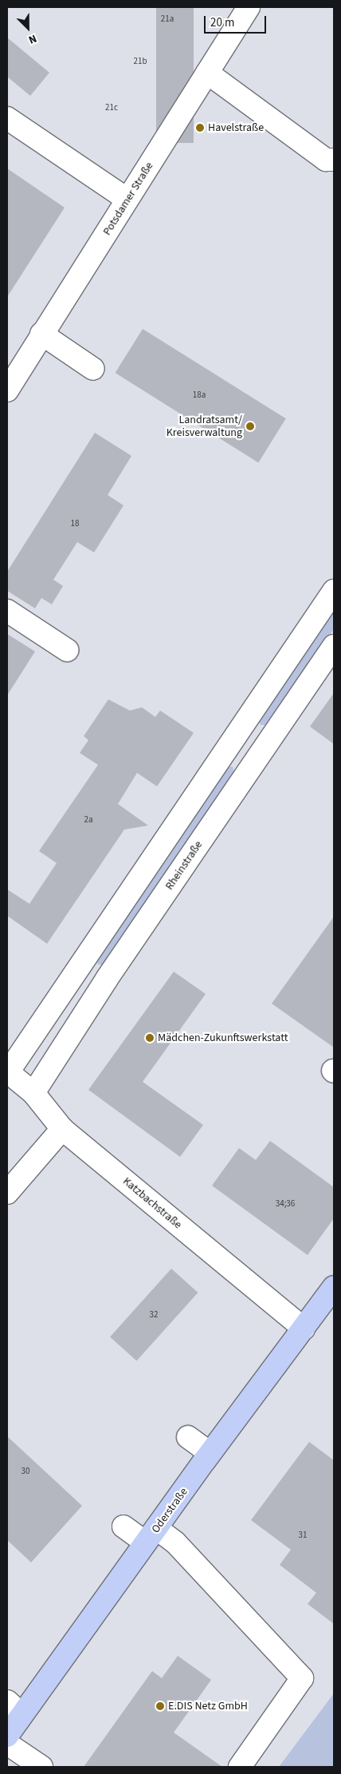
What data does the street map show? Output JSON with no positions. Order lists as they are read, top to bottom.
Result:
{
  "streets": {
    "main road": ["Oderstraße"],
    "street": ["Potsdamer Straße", "Rheinstraße", "Katzbachstraße"]
  },
  "crossings": [
    ["Rheinstraße", "Katzbachstraße"],
    ["Katzbachstraße", "Oderstraße"]
  ],
  "places": [
    "Havelstraße",
    "Landratsamt/ Kreisverwaltung",
    "Mädchen-Zukunftswerkstatt",
    "E.DIS Netz GmbH"
  ],
  "house_numbers": [
    "21a",
    "21b",
    "21c",
    "18a",
    "18",
    "2a",
    "34;36",
    "32",
    "30",
    "31"
  ],
  "scale_bar": "20 m",
  "north": "bottom right"
}
